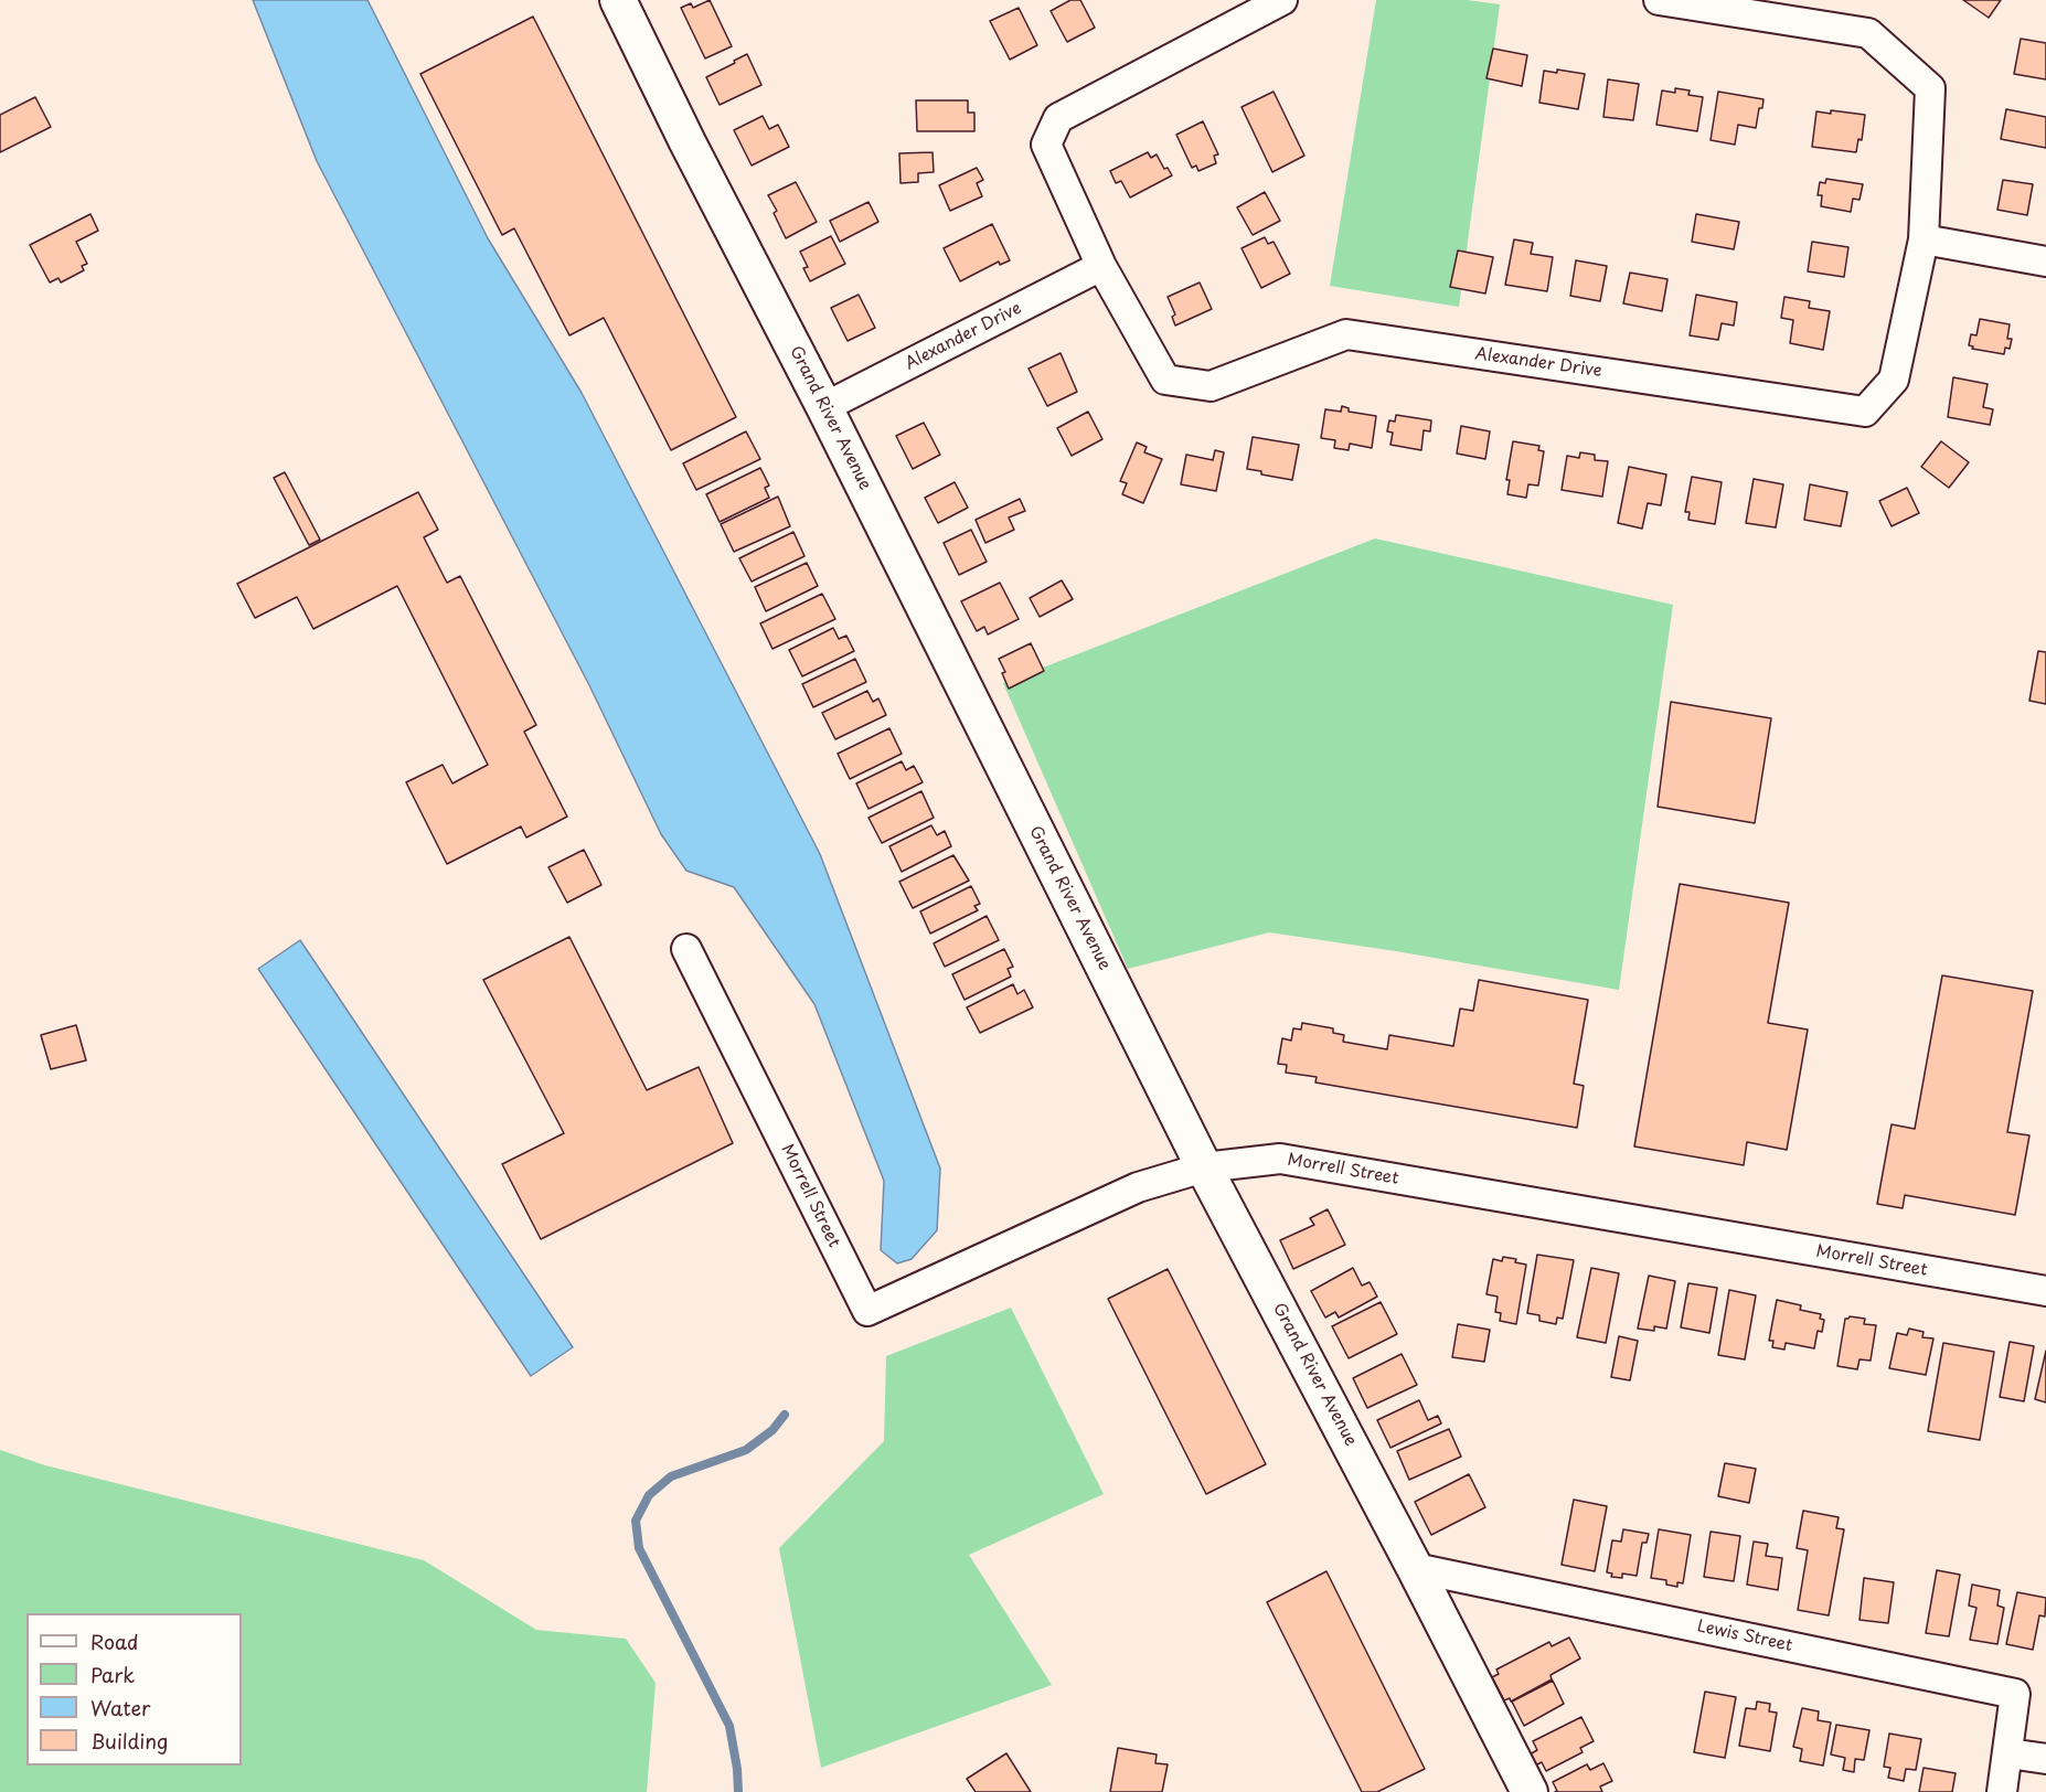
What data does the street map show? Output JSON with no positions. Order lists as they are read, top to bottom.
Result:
{
  "streets": {
    "street": [
      "Alexander Drive",
      "Grand River Avenue",
      "Morrell Street",
      "Lewis Street"
    ]
  },
  "crossings": [
    ["Alexander Drive", "Grand River Avenue"],
    ["Grand River Avenue", "Morrell Street"],
    ["Grand River Avenue", "Lewis Street"]
  ],
  "legend": [
    "Road",
    "Park",
    "Water",
    "Building"
  ]
}
